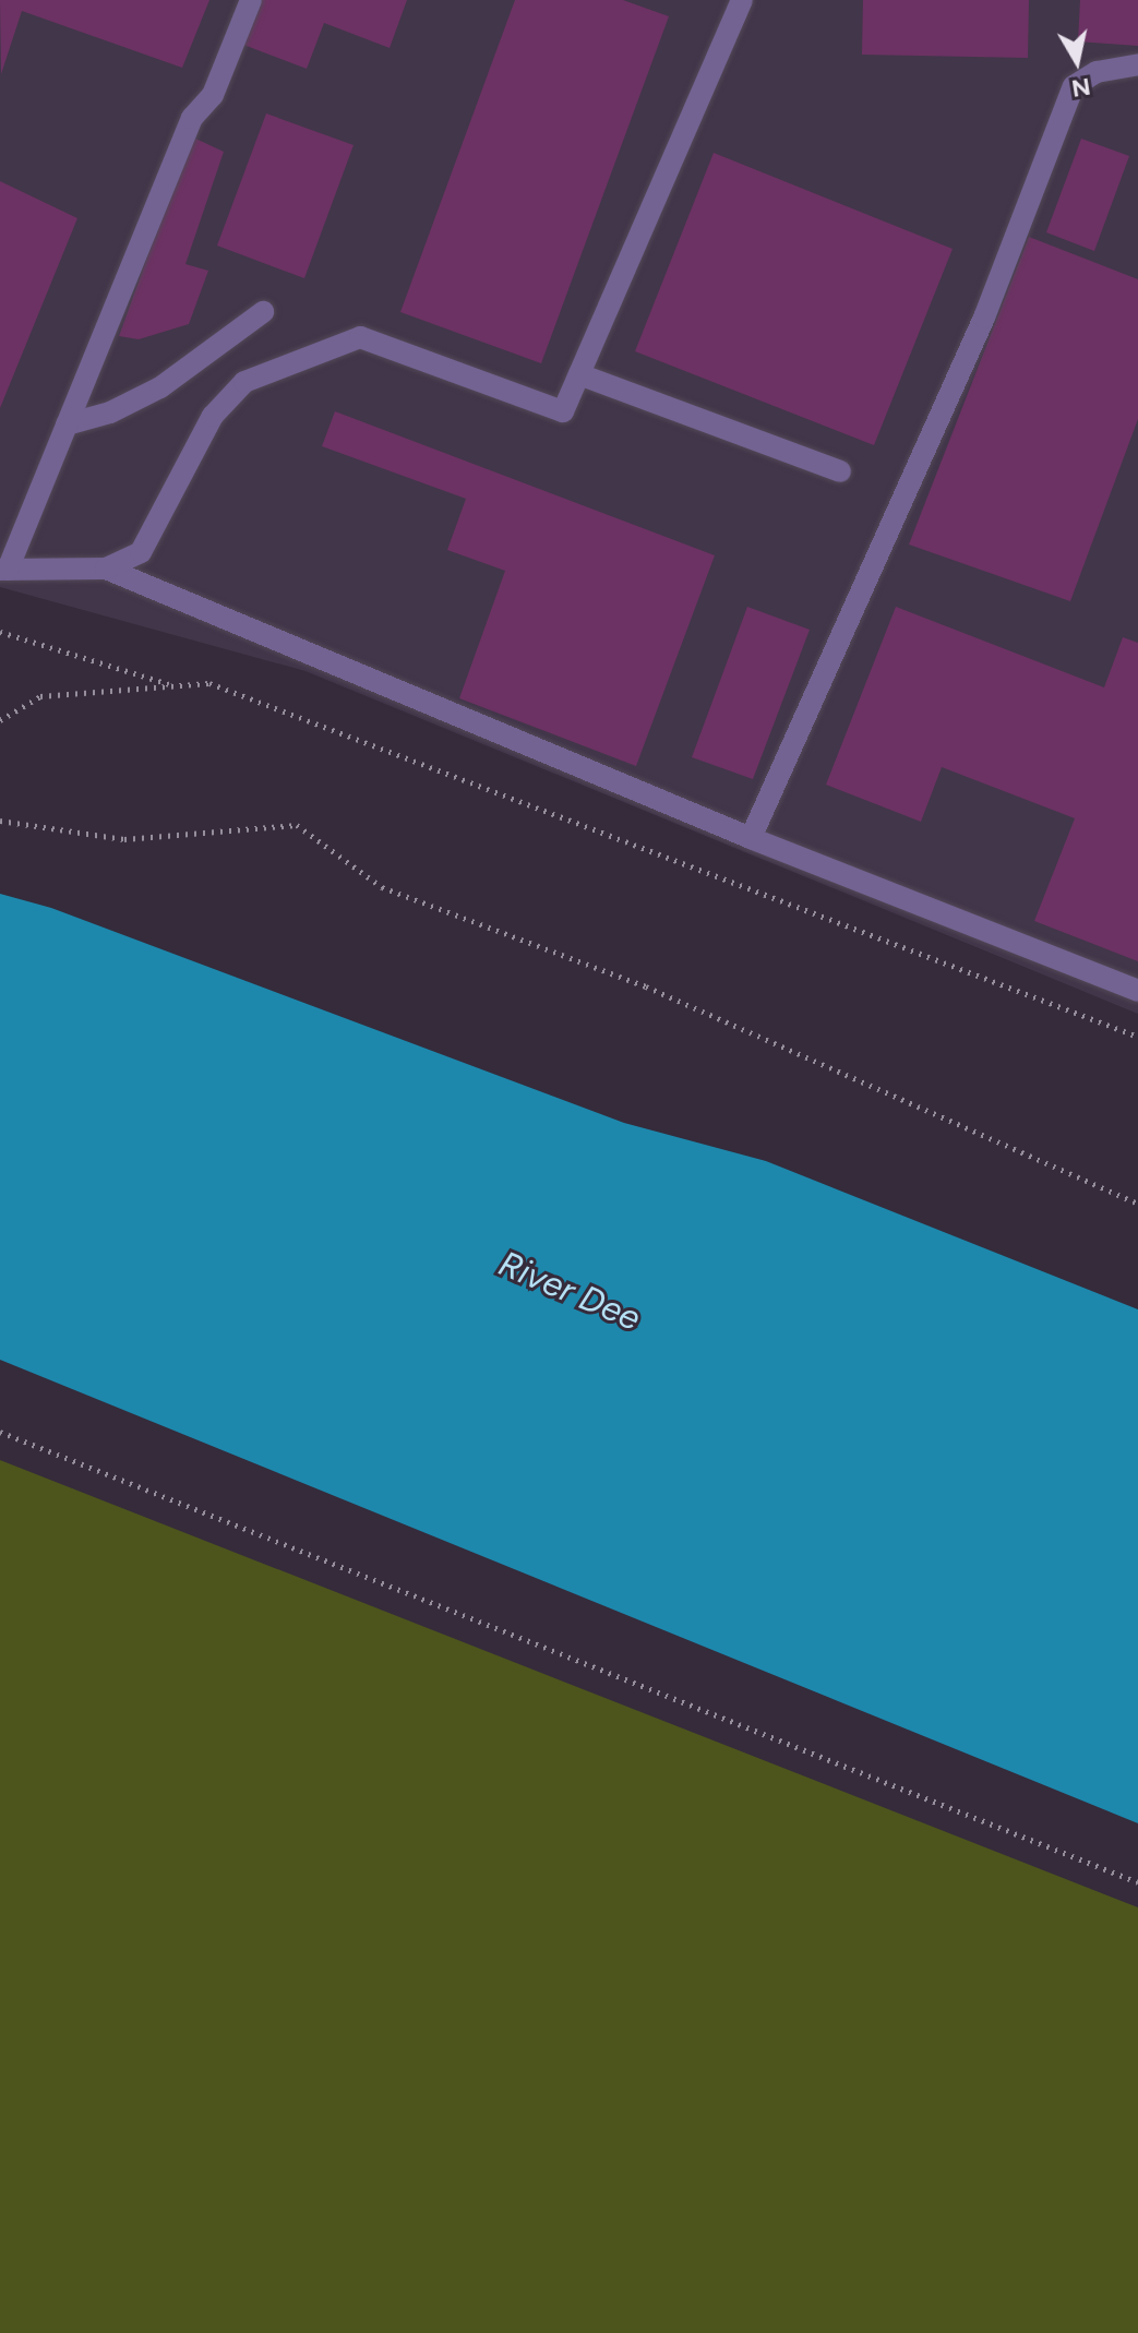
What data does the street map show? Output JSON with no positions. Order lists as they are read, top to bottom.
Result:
{
  "water": ["River Dee"],
  "north": "bottom"
}
